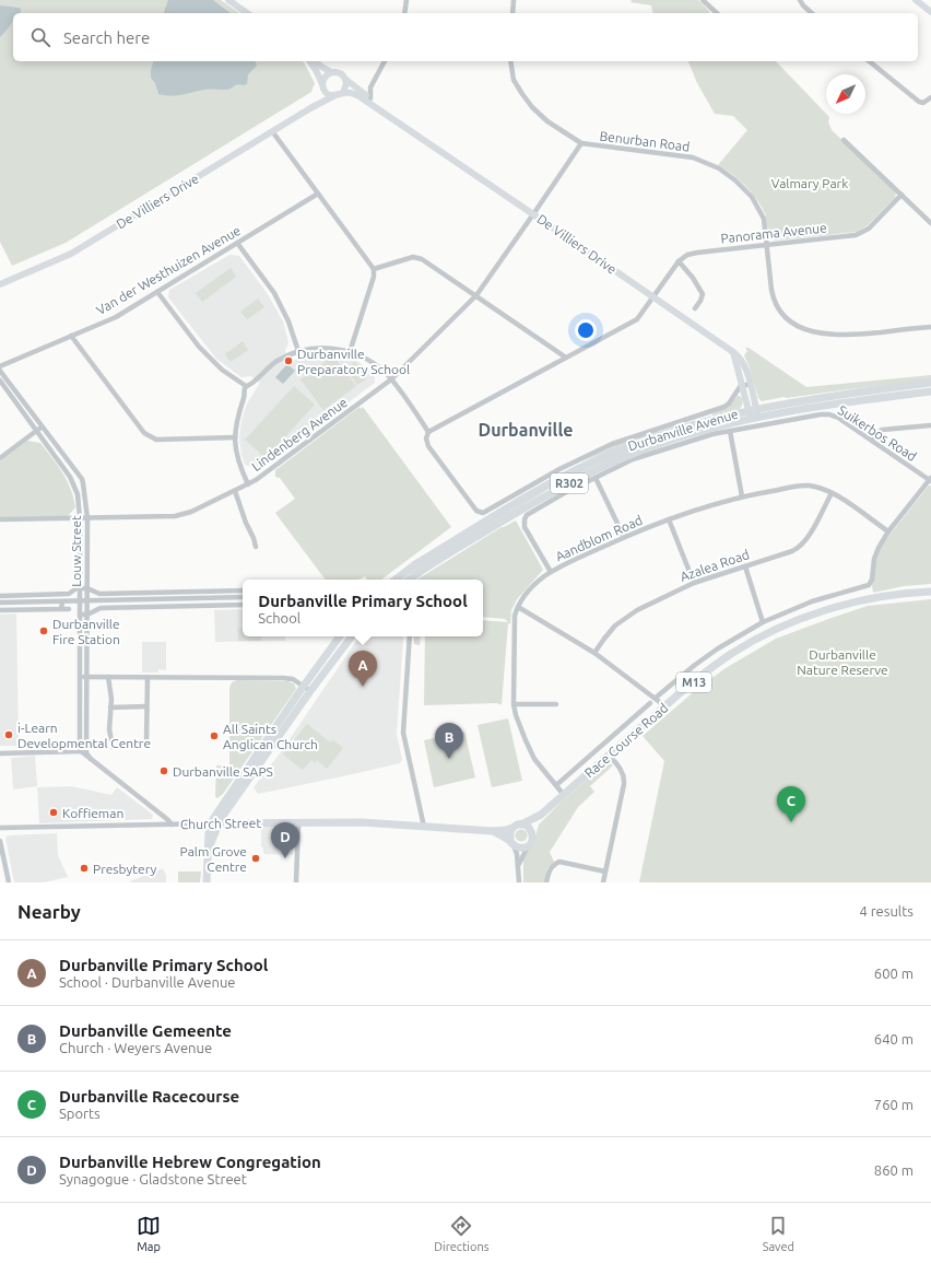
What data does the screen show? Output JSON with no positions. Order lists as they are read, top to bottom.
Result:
{
  "streets": {
    "main road": [
      "Durbanville Avenue",
      "R302",
      "M13",
      "Race Course Road",
      "Church Street"
    ],
    "street": [
      "Benurban Road",
      "De Villiers Drive",
      "Panorama Avenue",
      "Van der Westhuizen Avenue",
      "Suikerbos Road",
      "Lindenberg Avenue",
      "Aandblom Road",
      "Louw Street",
      "Azalea Road"
    ]
  },
  "crossings": [
    ["Benurban Road", "De Villiers Drive"],
    ["Benurban Road", "Panorama Avenue"],
    ["Benurban Road", "Lindenberg Avenue"],
    ["De Villiers Drive", "Durbanville Avenue"],
    ["De Villiers Drive", "Lindenberg Avenue"],
    ["Suikerbos Road", "Aandblom Road"],
    ["Lindenberg Avenue", "Louw Street"],
    ["Aandblom Road", "Azalea Road"],
    ["Aandblom Road", "Race Course Road"],
    ["M13", "Race Course Road"],
    ["M13", "Church Street"],
    ["Race Course Road", "Church Street"]
  ],
  "districts": ["Durbanville"],
  "parks": ["Valmary Park", "Durbanville Nature Reserve"],
  "places": [
    "Durbanville Preparatory School",
    "Durbanville Fire Station",
    "i-Learn Developmental Centre",
    "All Saints Anglican Church",
    "Durbanville SAPS",
    "Koffieman",
    "Palm Grove Centre",
    "Presbytery"
  ],
  "north": "bottom left",
  "page": {
    "search": "Search here",
    "popup": ["Durbanville Primary School", "School"],
    "pins": [
      "A",
      "B",
      "C",
      "D"
    ],
    "heading": ["Nearby", "4 results"],
    "list": [
      {
        "mark": "A",
        "name": "Durbanville Primary School",
        "note": "School · Durbanville Avenue",
        "value": "600 m"
      },
      {
        "mark": "B",
        "name": "Durbanville Gemeente",
        "note": "Church · Weyers Avenue",
        "value": "640 m"
      },
      {
        "mark": "C",
        "name": "Durbanville Racecourse",
        "note": "Sports",
        "value": "760 m"
      },
      {
        "mark": "D",
        "name": "Durbanville Hebrew Congregation",
        "note": "Synagogue · Gladstone Street",
        "value": "860 m"
      }
    ],
    "nav": ["Map", "Directions", "Saved"]
  }
}
